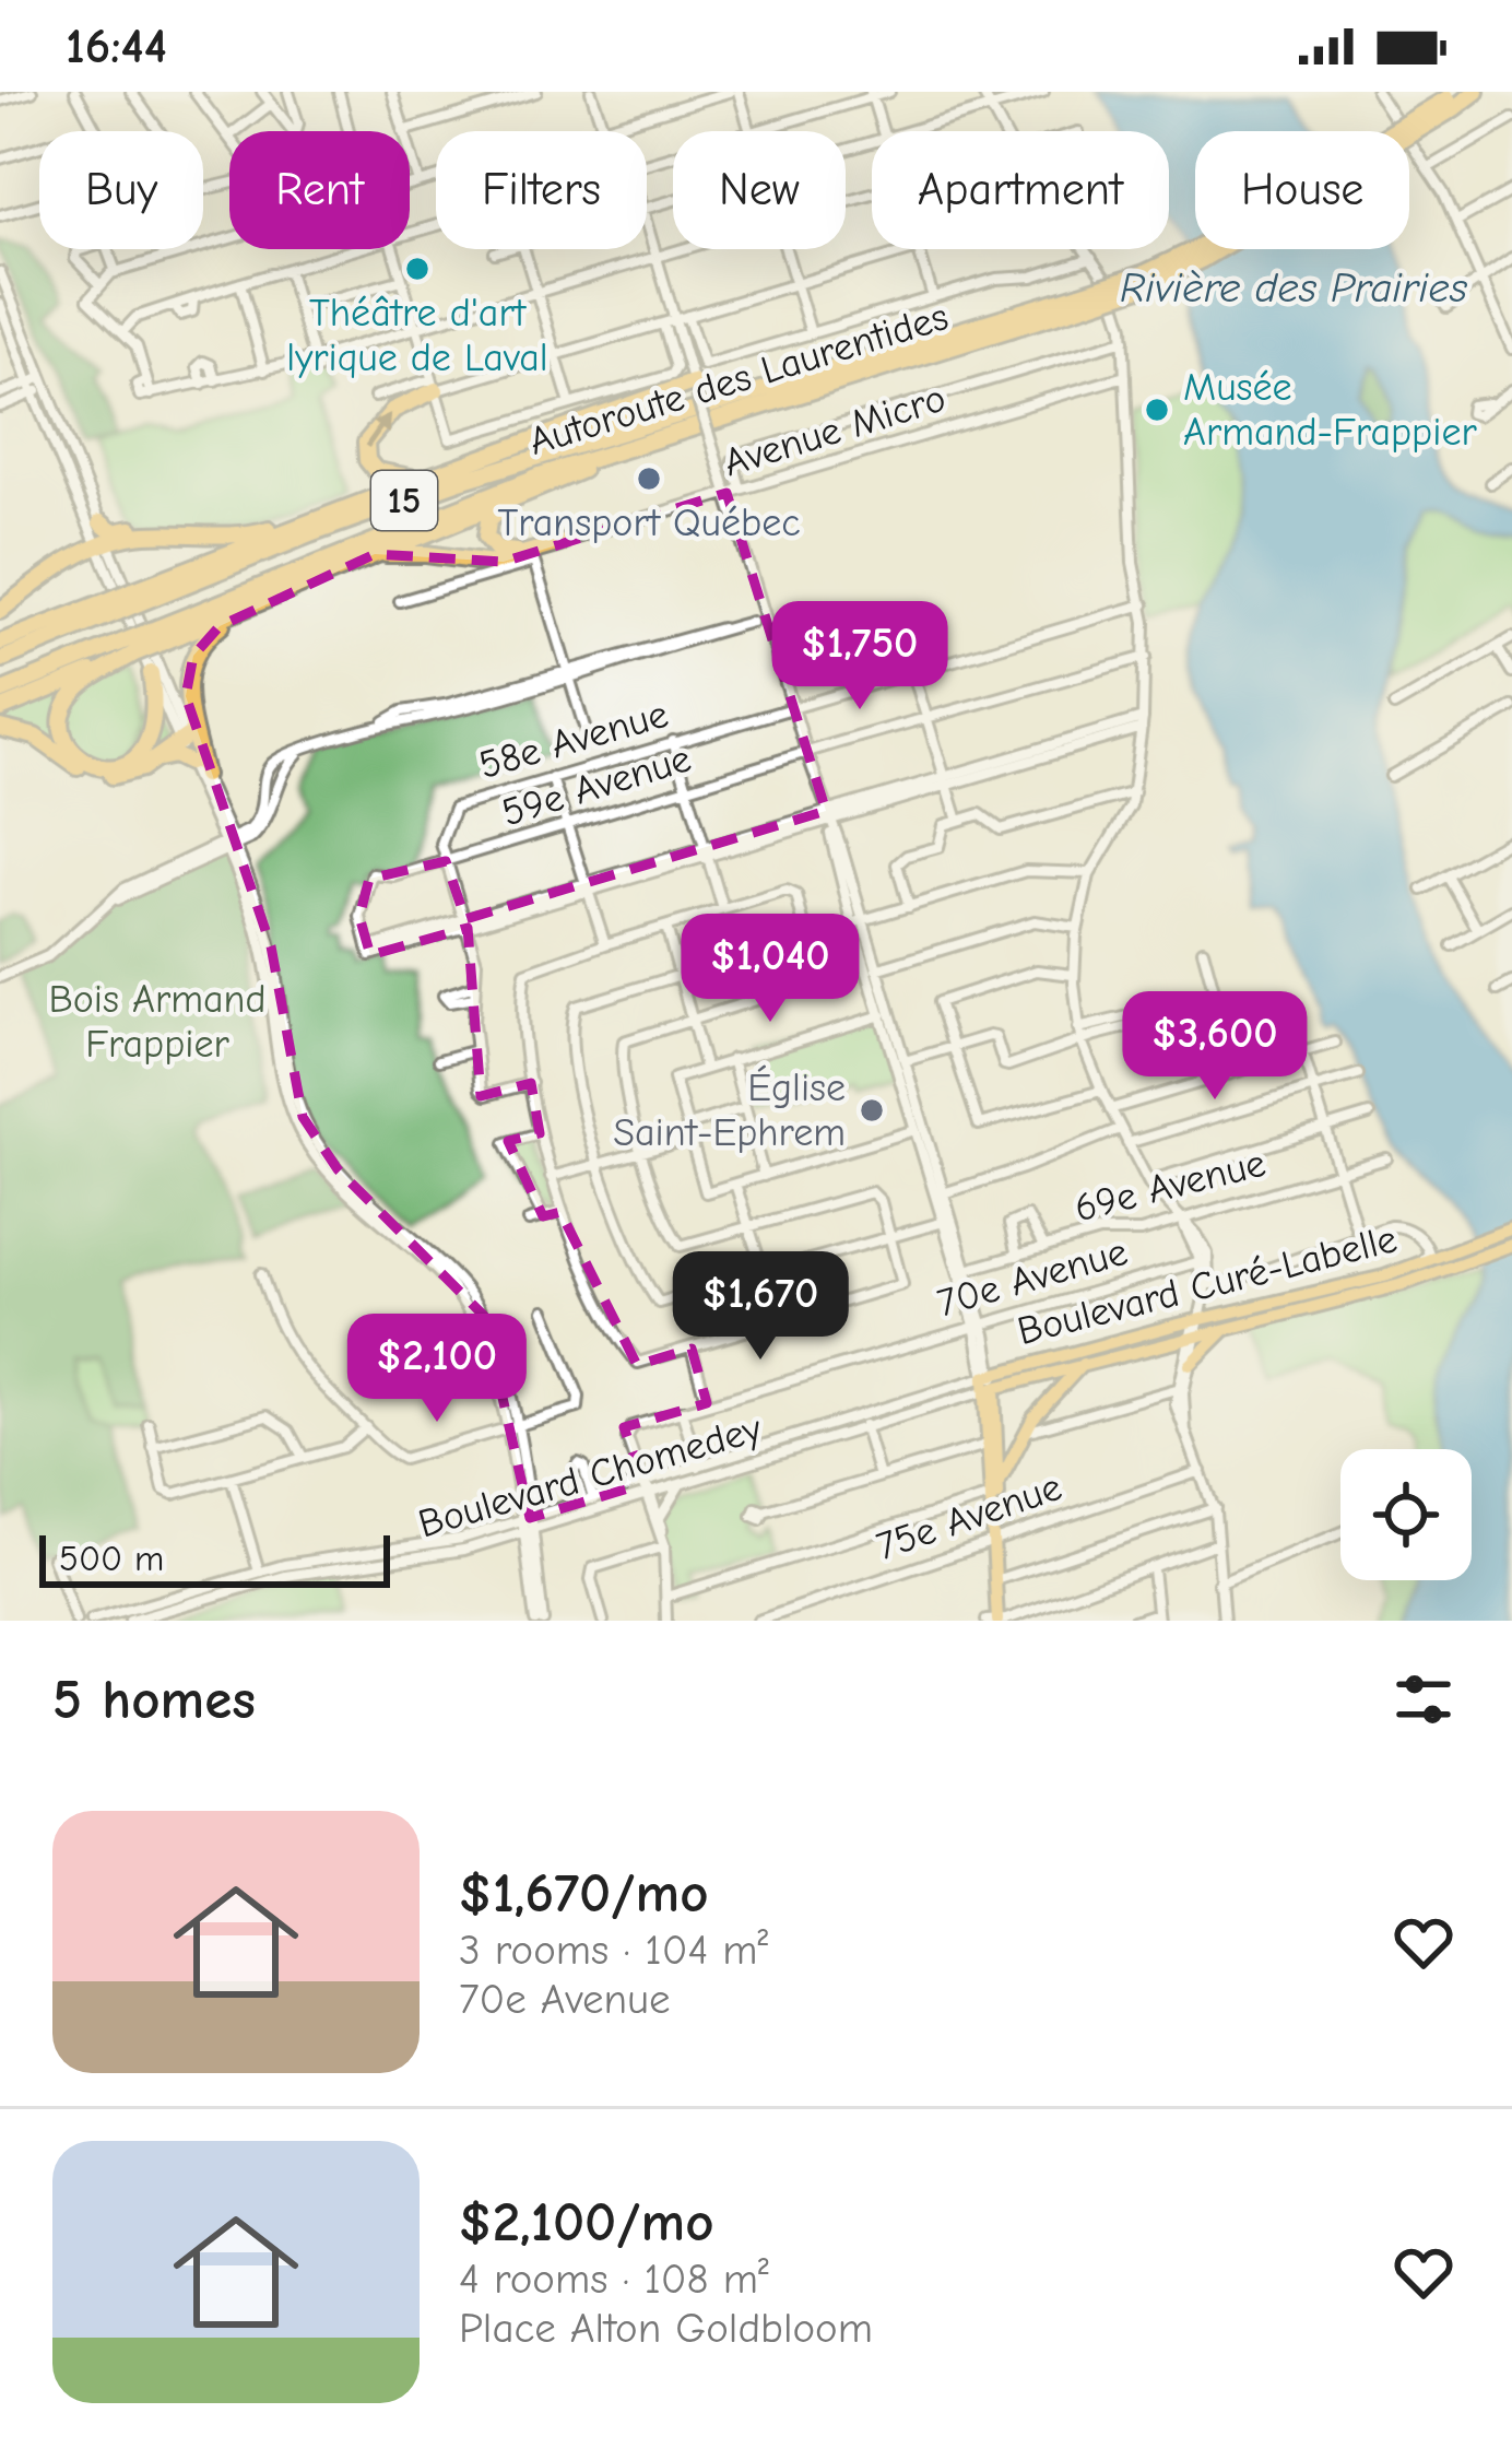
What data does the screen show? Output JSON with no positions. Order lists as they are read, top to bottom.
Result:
{
  "streets": {
    "highway": ["Autoroute des Laurentides", "15"],
    "main road": ["Boulevard Curé-Labelle"],
    "street": [
      "Avenue Micro",
      "58e Avenue",
      "59e Avenue",
      "69e Avenue",
      "70e Avenue",
      "Boulevard Chomedey",
      "75e Avenue"
    ]
  },
  "crossings": [
    ["58e Avenue", "59e Avenue"],
    ["Boulevard Curé-Labelle", "Boulevard Chomedey"],
    ["Boulevard Curé-Labelle", "75e Avenue"]
  ],
  "water": ["Rivière des Prairies"],
  "parks": ["Bois Armand Frappier"],
  "places": [
    "Théâtre d'art lyrique de Laval",
    "Musée Armand-Frappier",
    "Transport Québec",
    "Église Saint-Ephrem"
  ],
  "scale_bar": "500 m",
  "page": {
    "status": "16:44",
    "chip": [
      "Buy",
      "Rent",
      "Filters",
      "New",
      "Apartment",
      "House"
    ],
    "price": [
      "$1,750",
      "$1,040",
      "$3,600",
      "$1,670",
      "$2,100"
    ],
    "scale": "500 m",
    "heading": "5 homes",
    "list": [
      {
        "name": "$1,670/mo",
        "note": "3 rooms · 104 m² · 70e Avenue"
      },
      {
        "name": "$2,100/mo",
        "note": "4 rooms · 108 m² · Place Alton Goldbloom"
      }
    ]
  }
}
